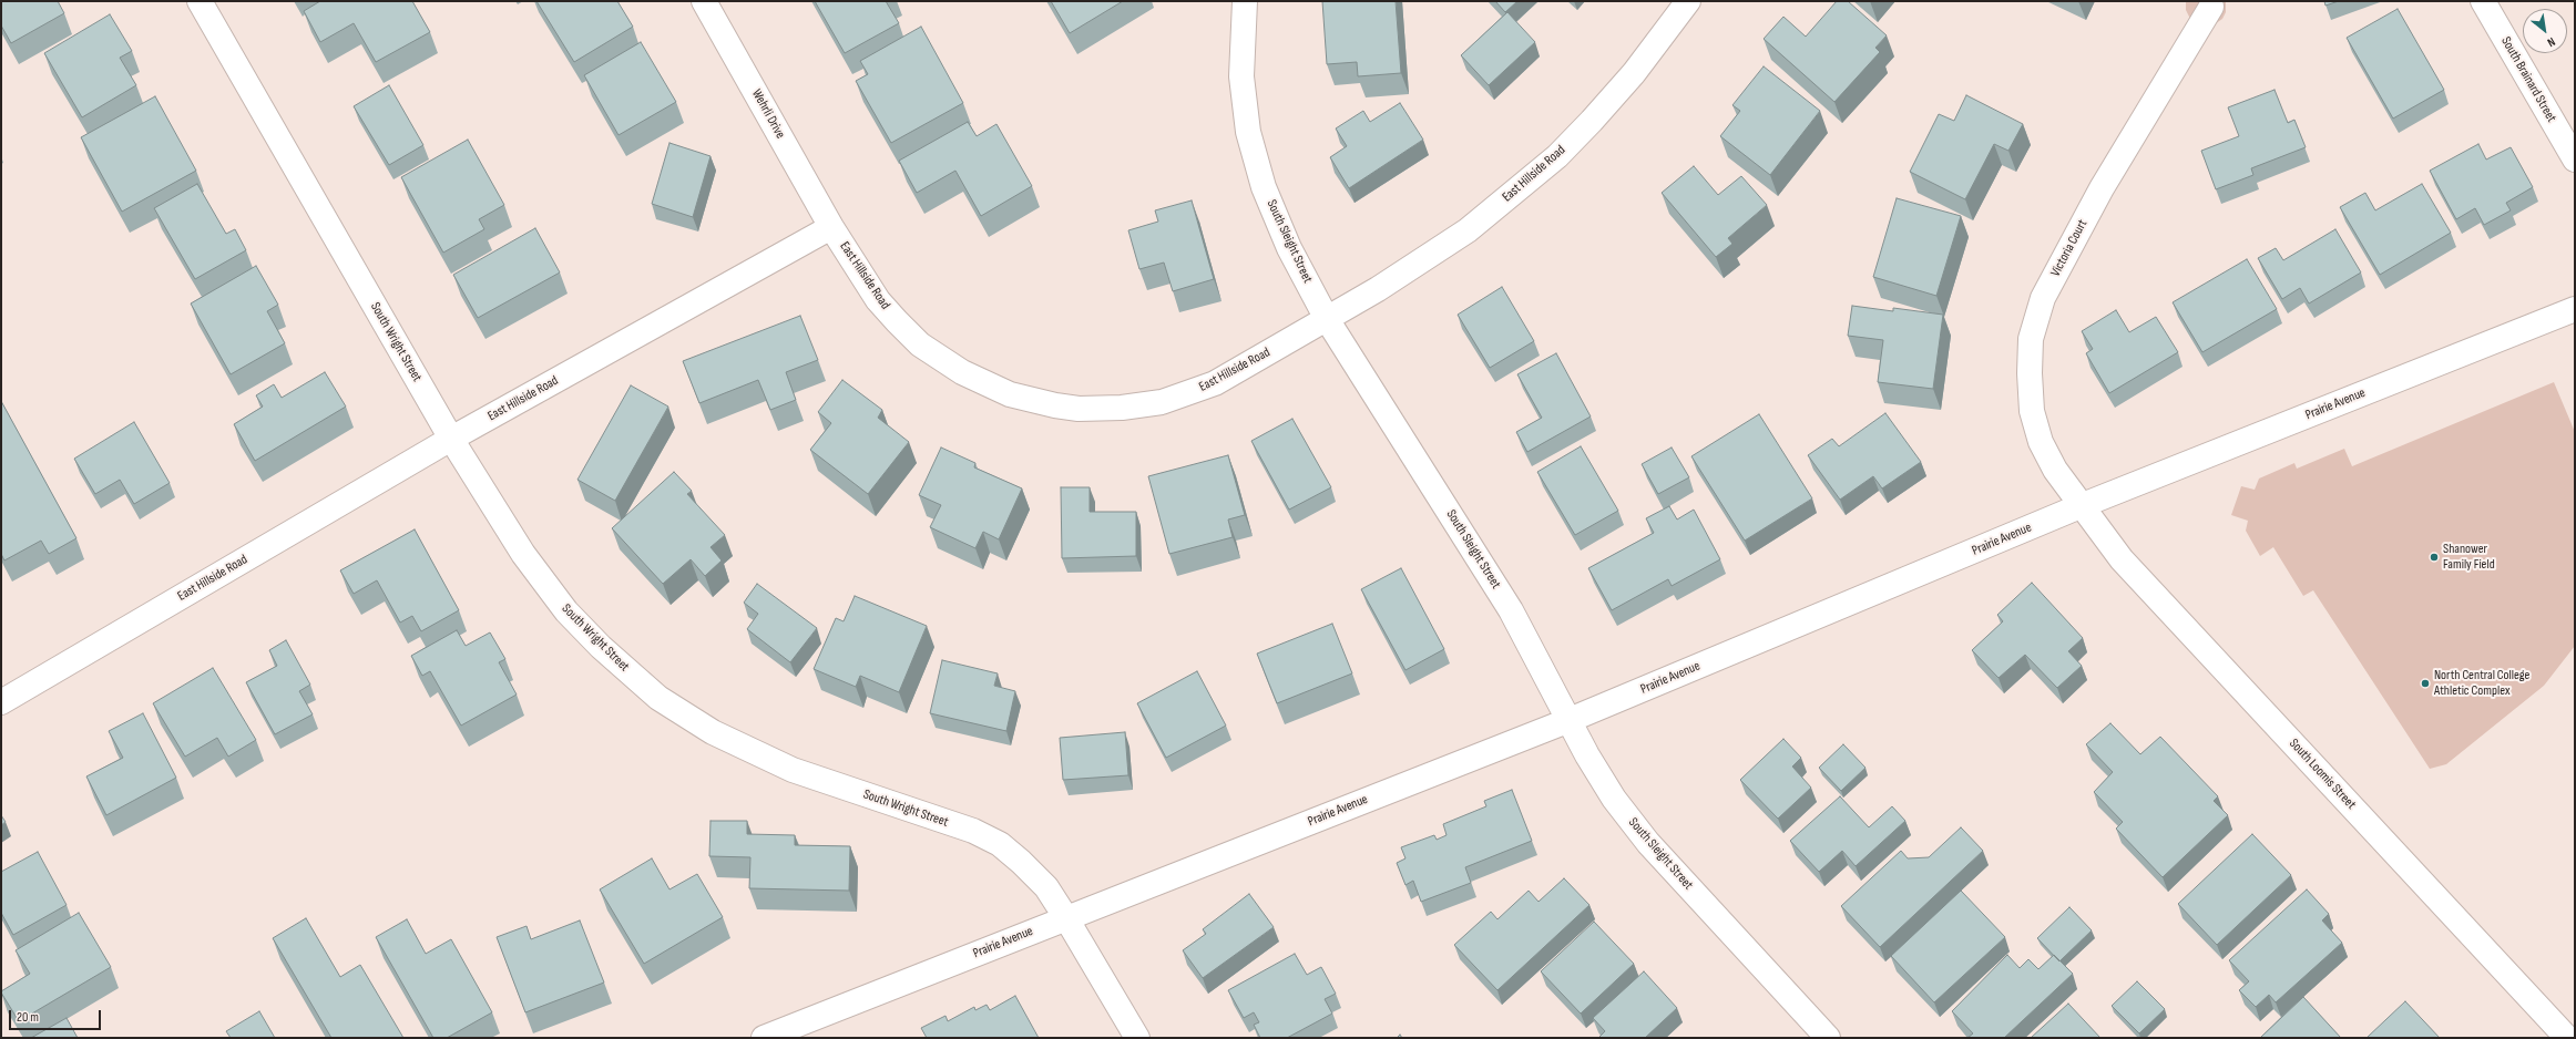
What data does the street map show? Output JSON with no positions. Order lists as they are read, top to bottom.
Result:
{
  "streets": {
    "street": [
      "South Brainard Street",
      "Wehrli Drive",
      "East Hillside Road",
      "South Sleight Street",
      "Victoria Court",
      "South Wright Street",
      "Prairie Avenue",
      "South Loomis Street"
    ]
  },
  "crossings": [
    ["Wehrli Drive", "East Hillside Road"],
    ["East Hillside Road", "South Sleight Street"],
    ["East Hillside Road", "South Wright Street"],
    ["South Sleight Street", "Prairie Avenue"],
    ["Victoria Court", "Prairie Avenue"],
    ["Victoria Court", "South Loomis Street"],
    ["South Wright Street", "Prairie Avenue"],
    ["Prairie Avenue", "South Loomis Street"]
  ],
  "places": ["Shanower Family Field", "North Central College Athletic Complex"],
  "scale_bar": "20 m",
  "north": "bottom right"
}
